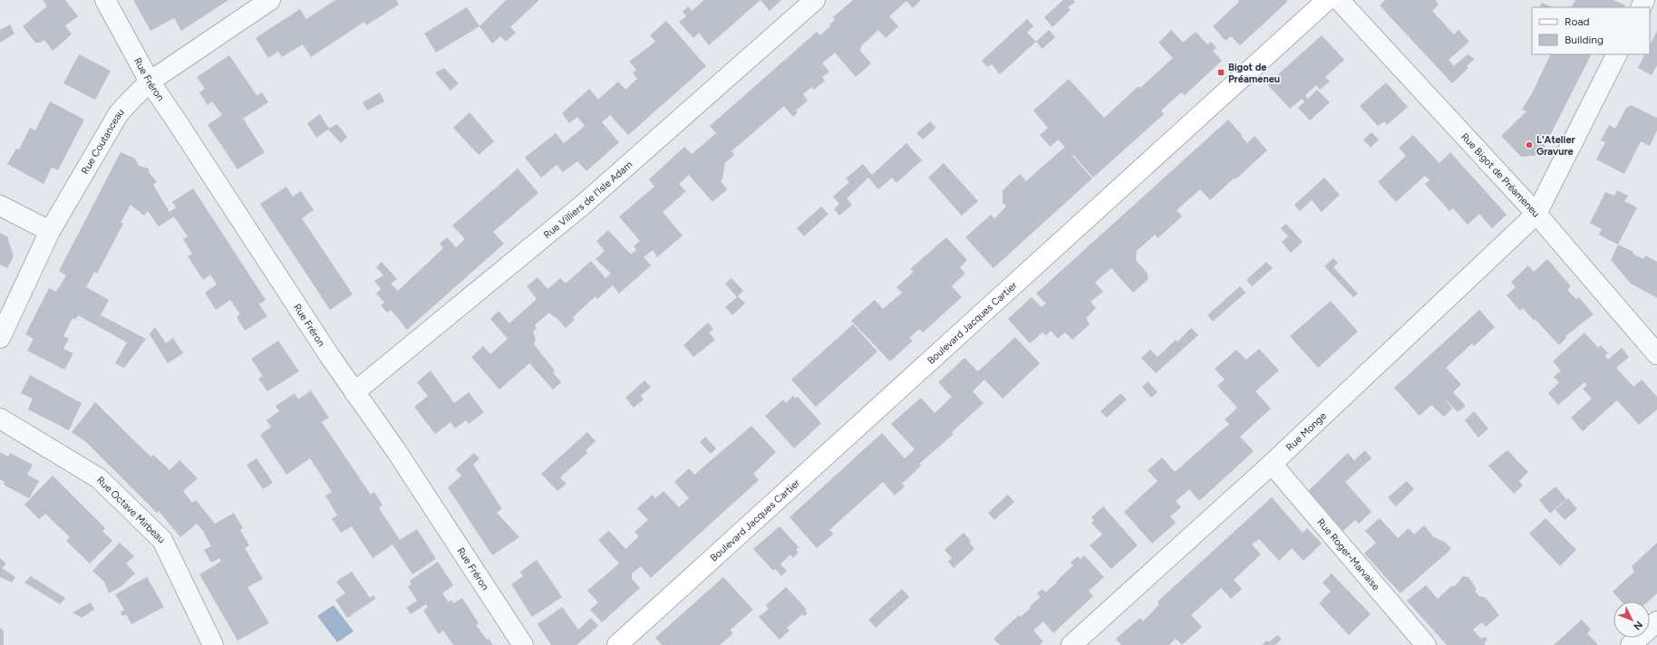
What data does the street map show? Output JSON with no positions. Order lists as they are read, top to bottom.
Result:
{
  "streets": {
    "street": [
      "Rue Fréron",
      "Rue Coutanceau",
      "Rue Bigot de Préameneu",
      "Rue Villiers de l'Isle Adam",
      "Boulevard Jacques Cartier",
      "Rue Monge",
      "Rue Octave Mirbeau",
      "Rue Roger-Marvaise"
    ]
  },
  "crossings": [
    ["Rue Fréron", "Rue Coutanceau"],
    ["Rue Fréron", "Rue Villiers de l'Isle Adam"],
    ["Rue Bigot de Préameneu", "Rue Monge"],
    ["Rue Monge", "Rue Roger-Marvaise"]
  ],
  "places": {
    "transit": ["Bigot de Préameneu"],
    "other": ["L'Atelier Gravure"]
  },
  "legend": ["Road", "Building"],
  "north": "bottom right"
}
